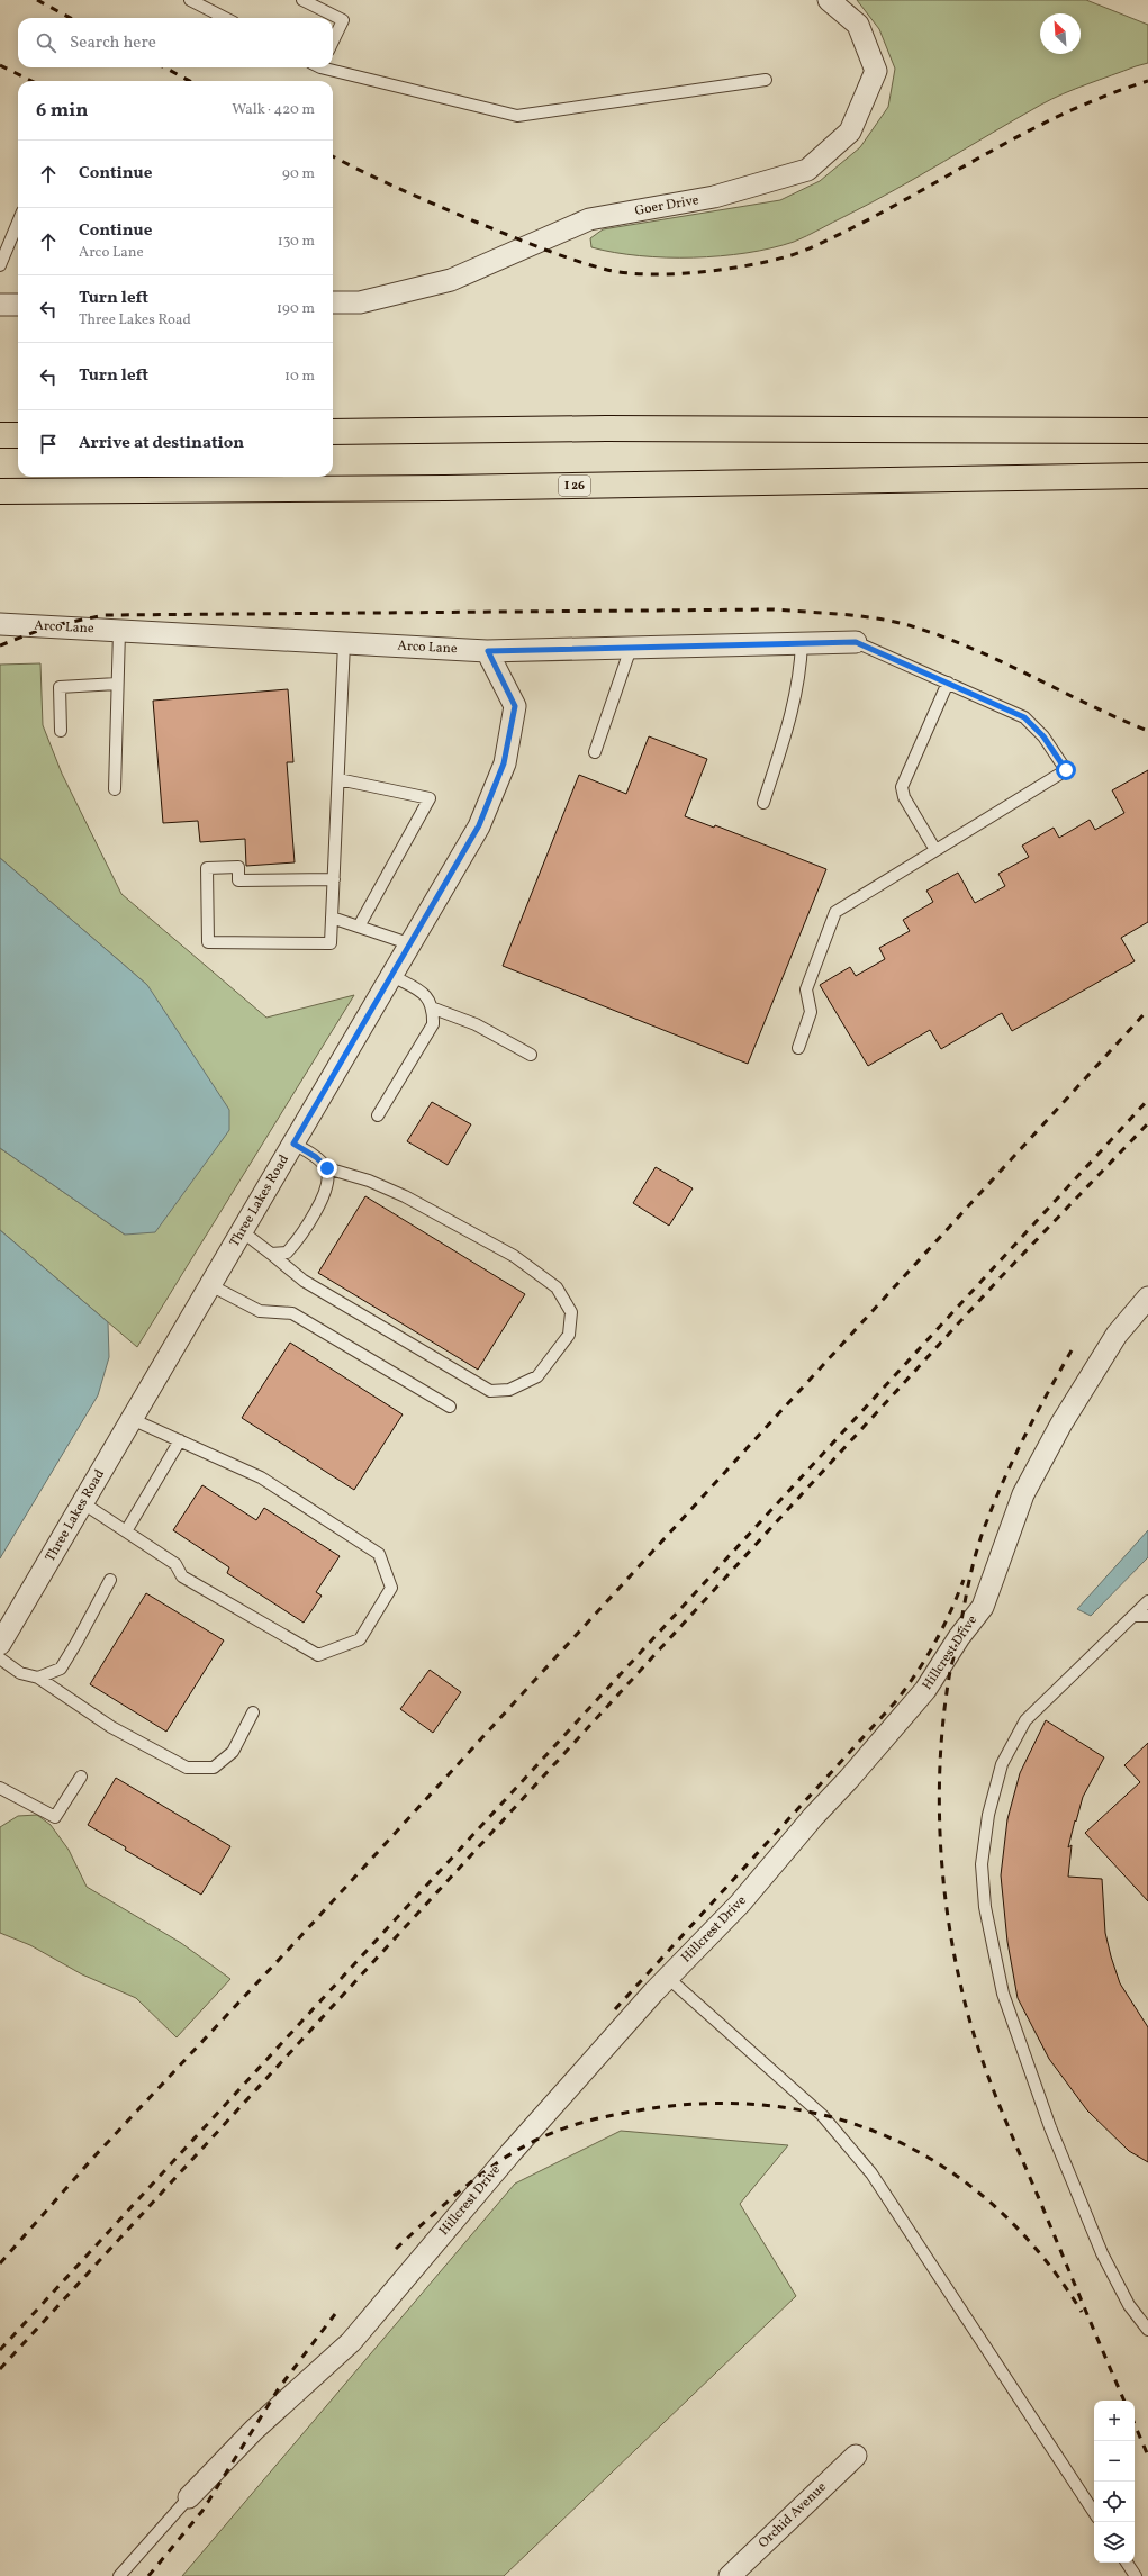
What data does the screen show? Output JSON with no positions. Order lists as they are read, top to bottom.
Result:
{
  "streets": {
    "highway": ["I 26"],
    "street": [
      "Goer Drive",
      "Arco Lane",
      "Three Lakes Road",
      "Hillcrest Drive",
      "Orchid Avenue"
    ]
  },
  "crossings": [
    ["Arco Lane", "Three Lakes Road"]
  ],
  "north": "top left",
  "page": {
    "search": "Search here",
    "heading": ["6 min", "Walk · 420 m"],
    "list": [
      ["Continue", "90 m"],
      ["Continue", "Arco Lane", "130 m"],
      ["Turn left", "Three Lakes Road", "190 m"],
      ["Turn left", "10 m"],
      "Arrive at destination"
    ],
    "map_buttons": ["+", "−"]
  }
}
